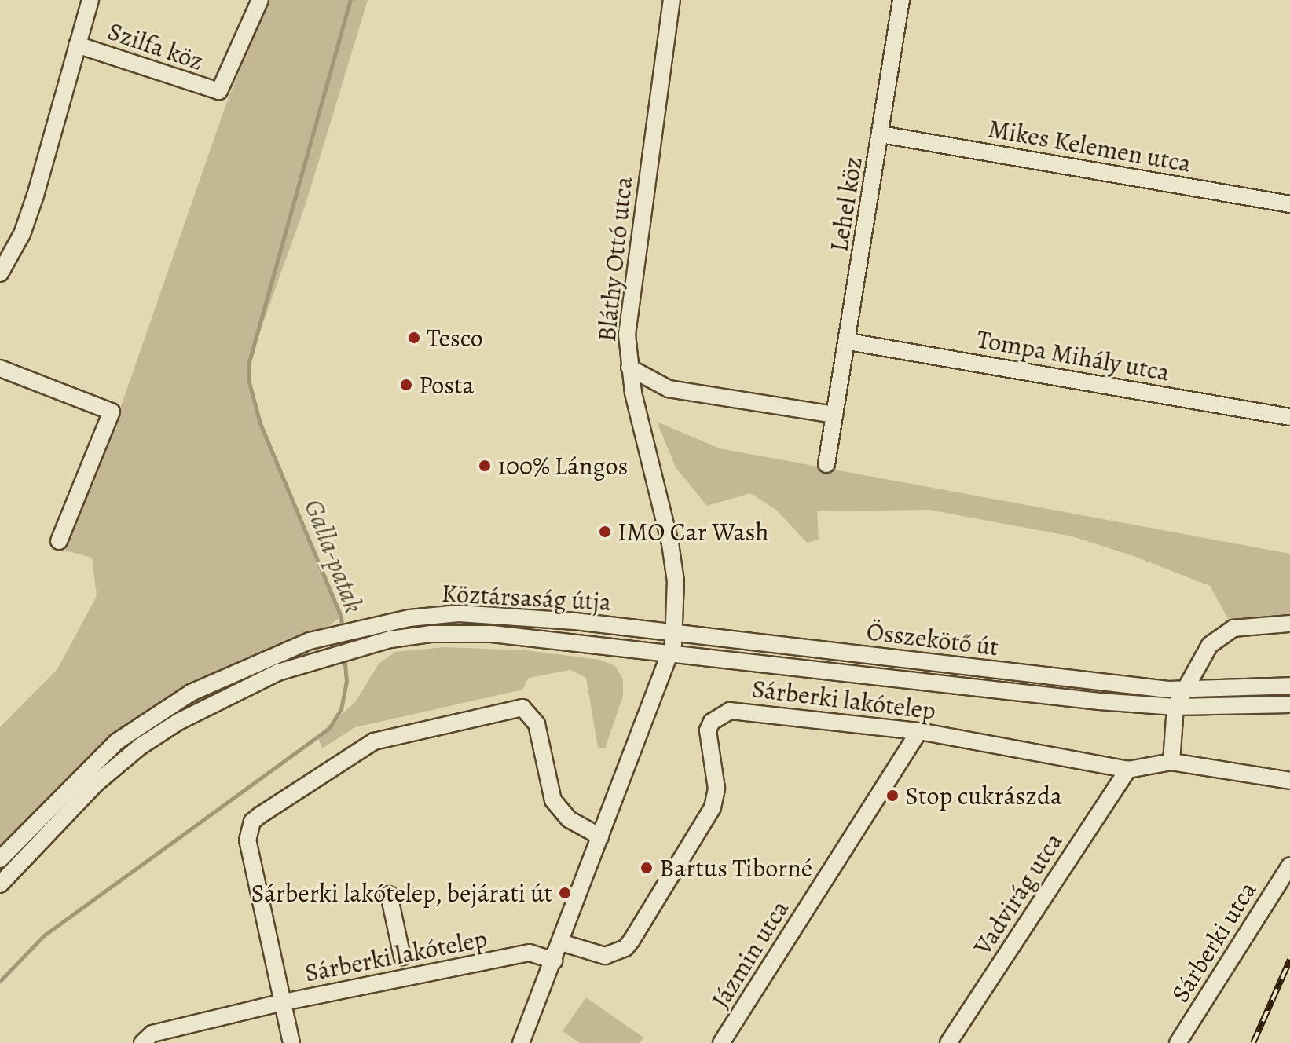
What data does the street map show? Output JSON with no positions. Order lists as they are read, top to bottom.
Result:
{
  "streets": {
    "street": [
      "Szilfa köz",
      "Mikes Kelemen utca",
      "Lehel köz",
      "Bláthy Ottó utca",
      "Tompa Mihály utca",
      "Köztársaság útja",
      "Összekötő út",
      "Sárberki lakótelep",
      "Vadvirág utca",
      "Sárberki utca",
      "Jázmin utca"
    ]
  },
  "crossings": [
    ["Mikes Kelemen utca", "Lehel köz"],
    ["Lehel köz", "Tompa Mihály utca"],
    ["Bláthy Ottó utca", "Köztársaság útja"],
    ["Bláthy Ottó utca", "Összekötő út"],
    ["Bláthy Ottó utca", "Sárberki lakótelep"],
    ["Köztársaság útja", "Összekötő út"],
    ["Sárberki lakótelep", "Vadvirág utca"],
    ["Sárberki lakótelep", "Jázmin utca"]
  ],
  "water": ["Galla-patak"],
  "places": [
    "Tesco",
    "Posta",
    "100% Lángos",
    "IMO Car Wash",
    "Stop cukrászda",
    "Bartus Tiborné",
    "Sárberki lakótelep, bejárati út"
  ]
}
